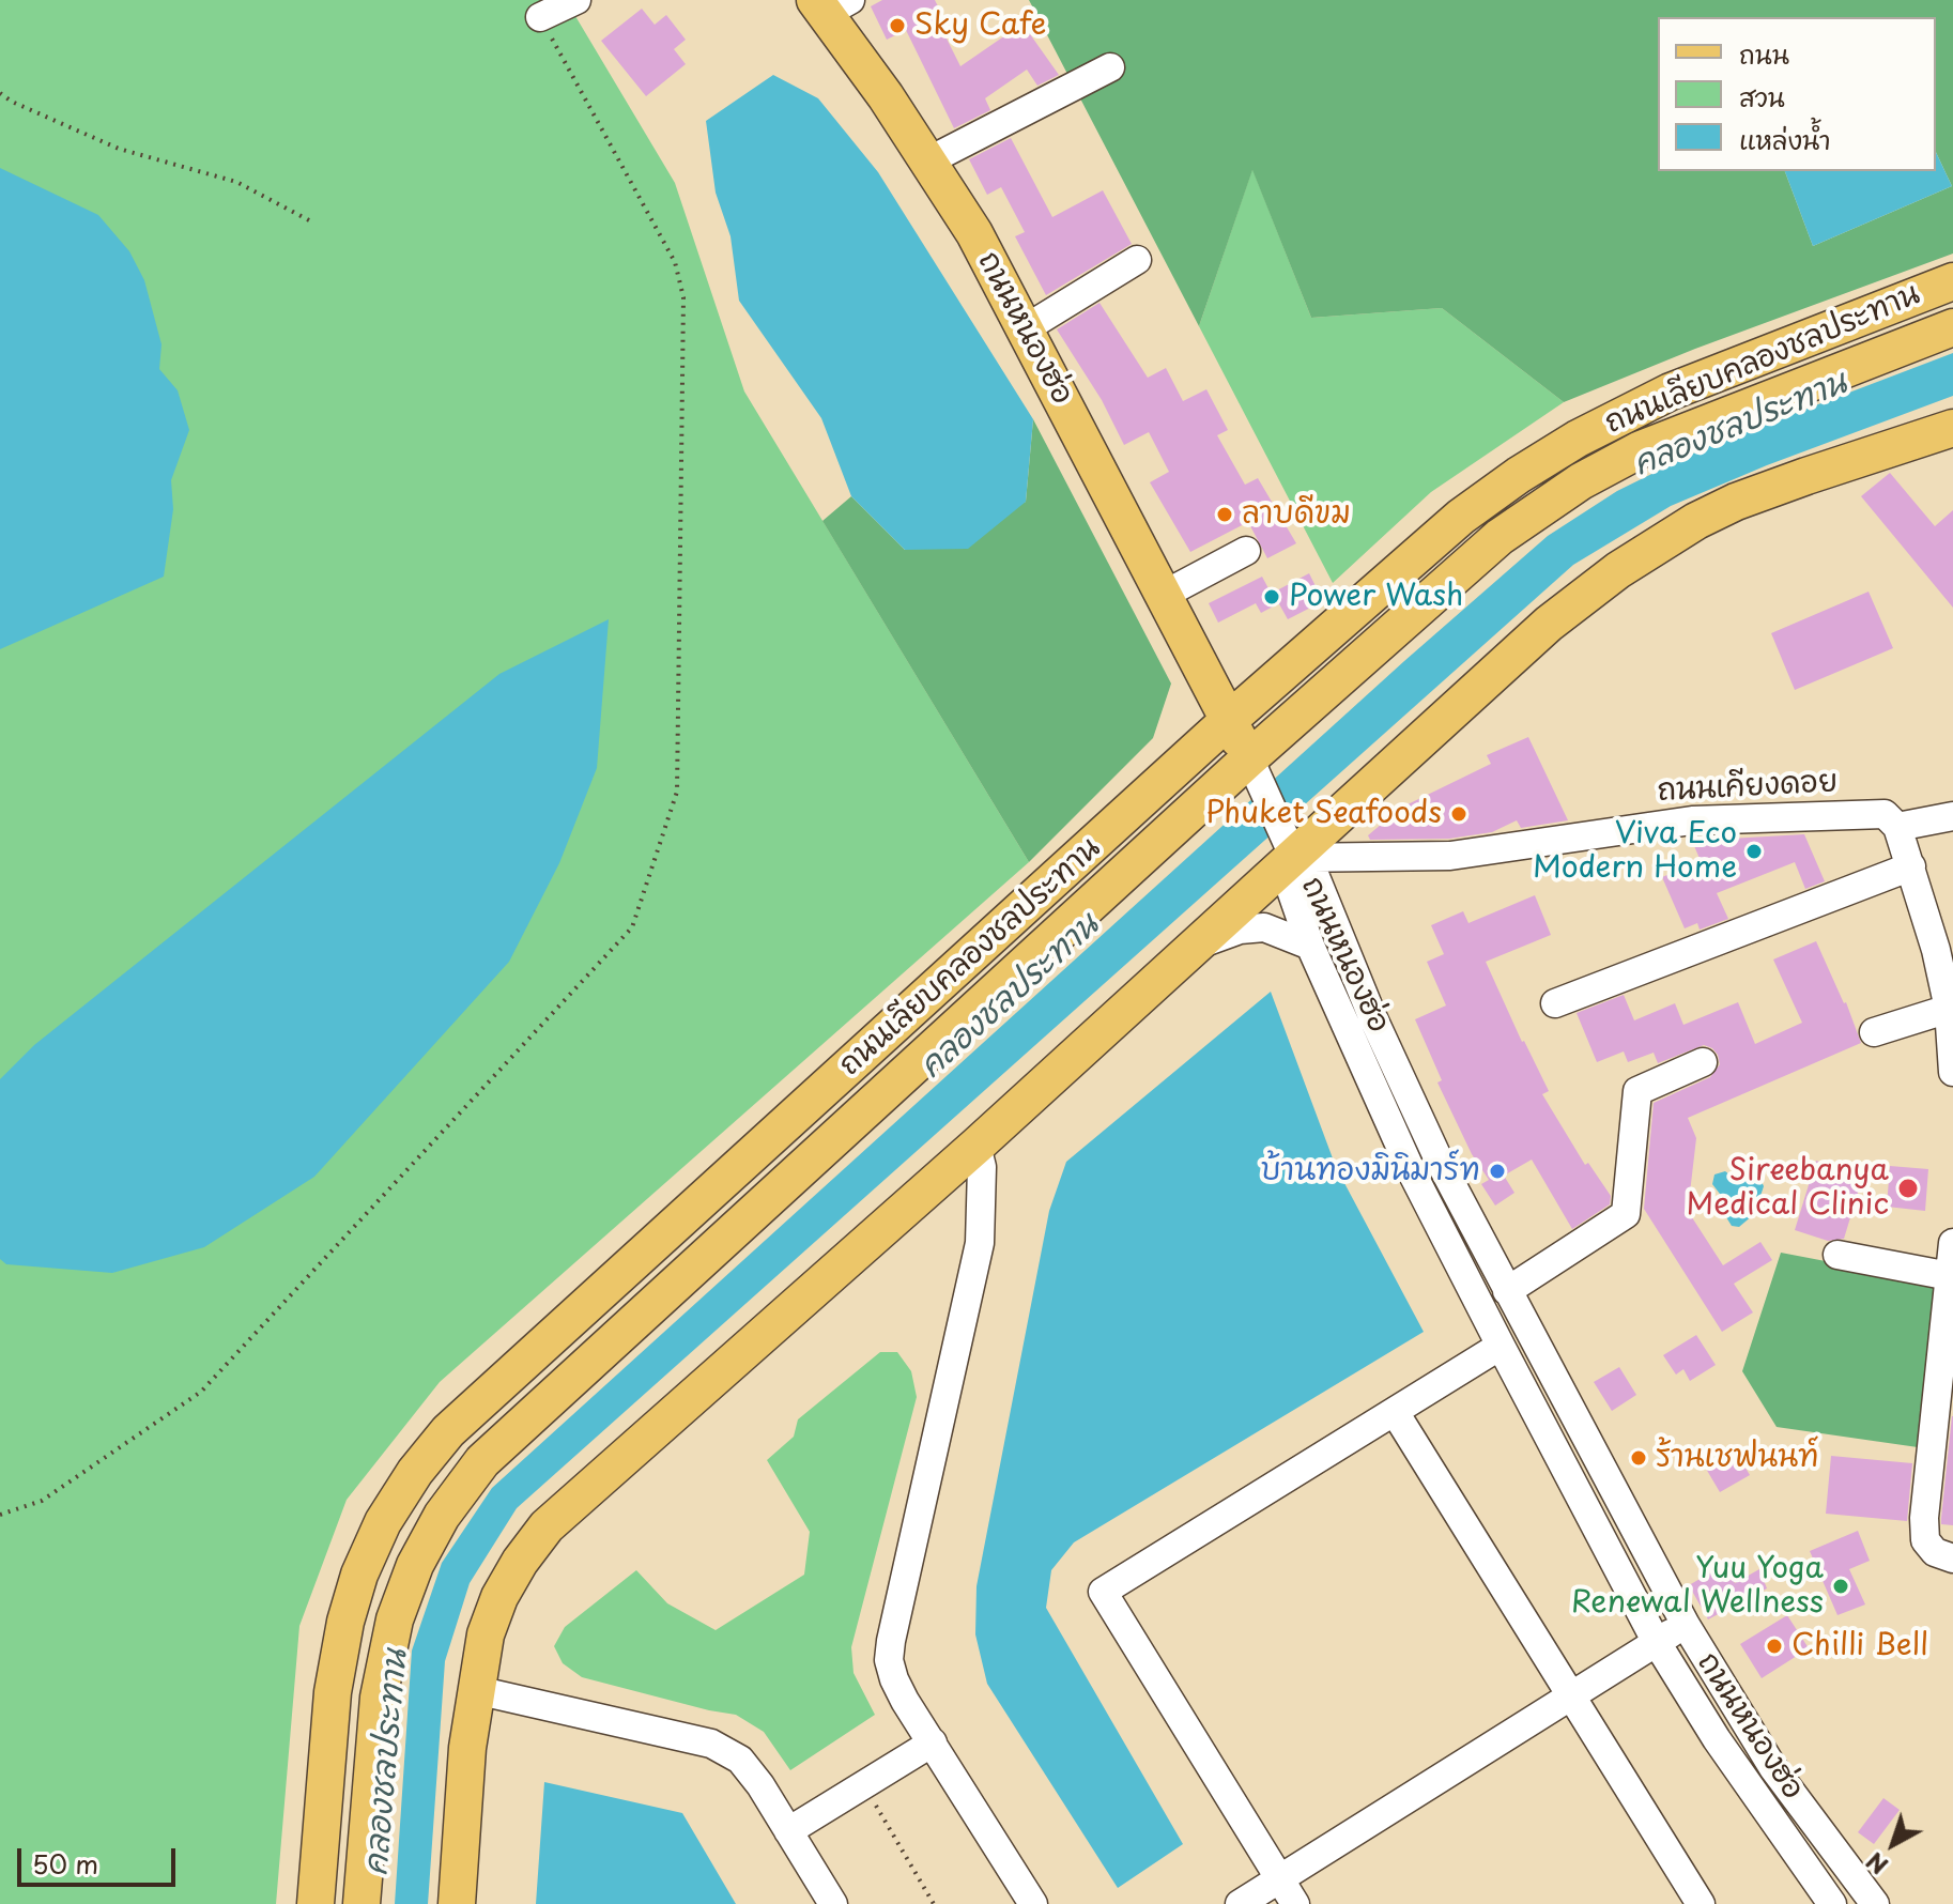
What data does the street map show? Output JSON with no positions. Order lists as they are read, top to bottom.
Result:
{
  "streets": {
    "main road": ["ถนนหนองฮ่อ", "ถนนเลียบคลองชลประทาน"],
    "street": ["ถนนเคียงดอย"]
  },
  "crossings": [
    ["ถนนหนองฮ่อ", "ถนนเลียบคลองชลประทาน"],
    ["ถนนหนองฮ่อ", "ถนนเคียงดอย"]
  ],
  "water": ["คลองชลประทาน"],
  "places": [
    "Sky Cafe",
    "ลาบดีขม",
    "Power Wash",
    "Phuket Seafoods",
    "Viva Eco Modern Home",
    "บ้านทองมินิมาร์ท",
    "Sireebanya Medical Clinic",
    "ร้านเชฟนนท์",
    "Yuu Yoga Renewal Wellness",
    "Chilli Bell"
  ],
  "legend": ["ถนน", "สวน", "แหล่งน้ำ"],
  "scale_bar": "50 m",
  "north": "bottom left"
}
